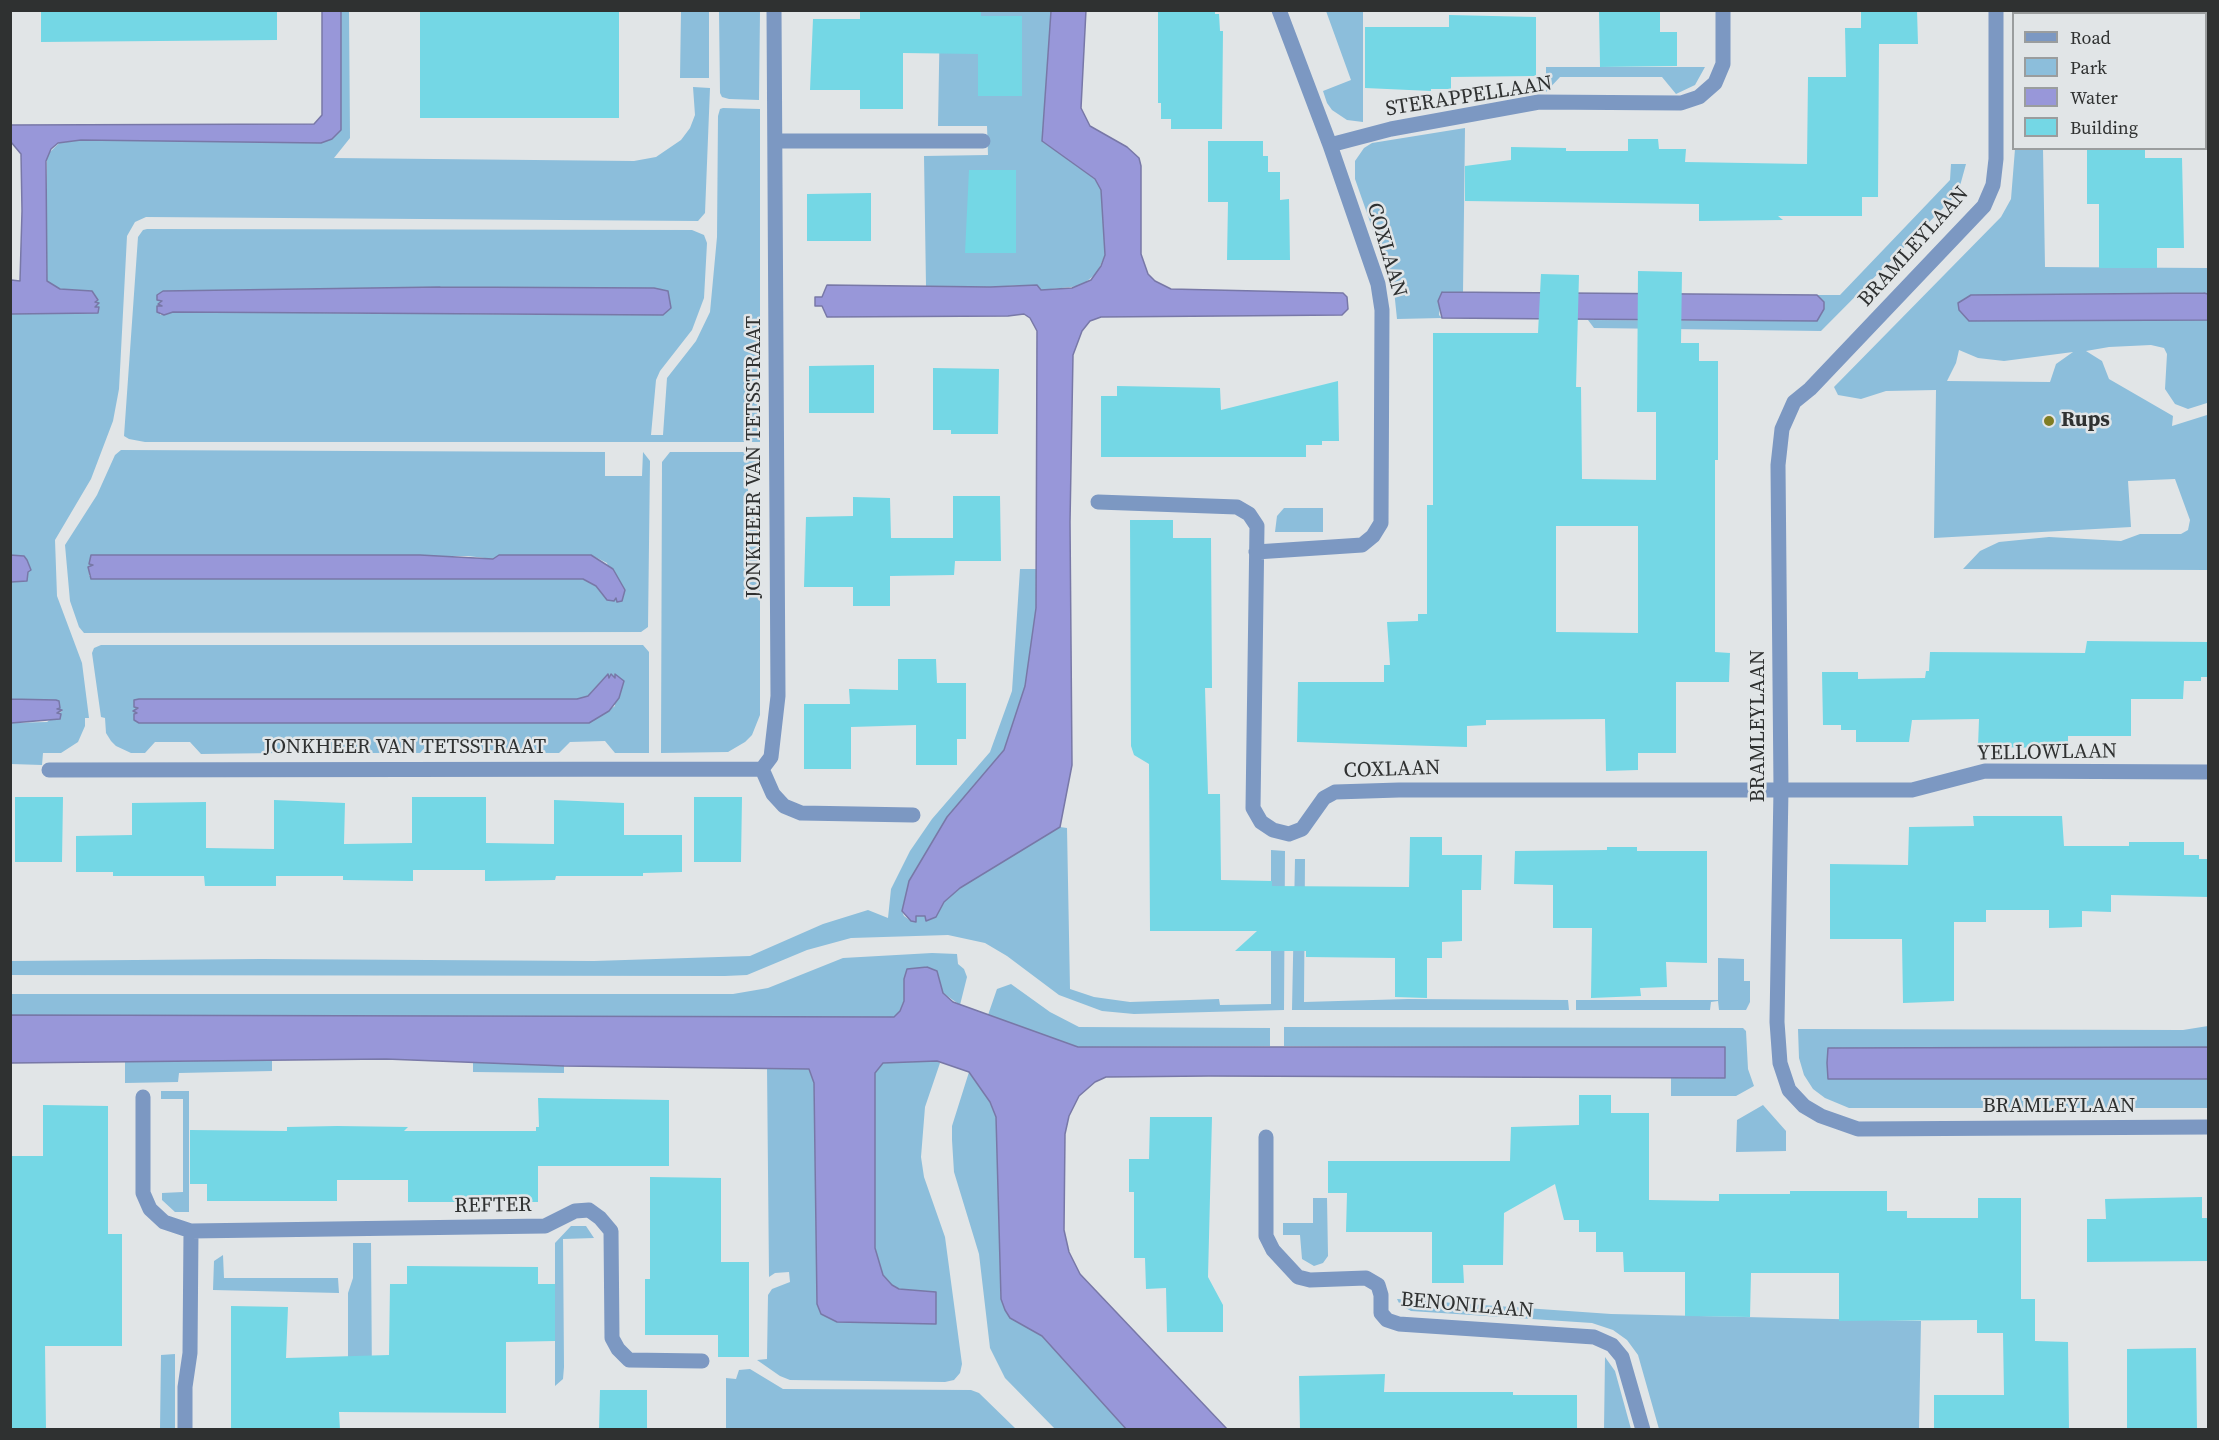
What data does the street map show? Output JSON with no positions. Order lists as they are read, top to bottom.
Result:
{
  "streets": {
    "street": [
      "STERAPPELLAAN",
      "BRAMLEYLAAN",
      "COXLAAN",
      "JONKHEER VAN TETSSTRAAT",
      "YELLOWLAAN",
      "REFTER",
      "BENONILAAN"
    ]
  },
  "crossings": [
    ["STERAPPELLAAN", "COXLAAN"],
    ["BRAMLEYLAAN", "COXLAAN"],
    ["BRAMLEYLAAN", "YELLOWLAAN"],
    ["COXLAAN", "YELLOWLAAN"]
  ],
  "places": ["Rups"],
  "legend": [
    "Road",
    "Park",
    "Water",
    "Building"
  ]
}
